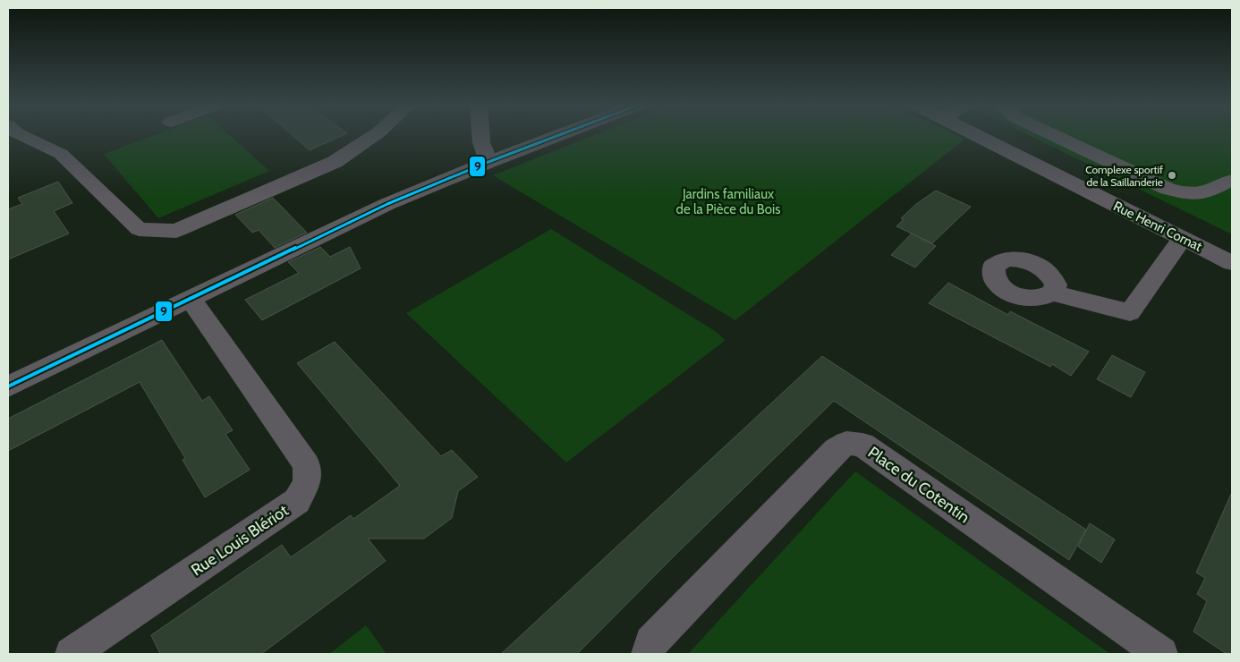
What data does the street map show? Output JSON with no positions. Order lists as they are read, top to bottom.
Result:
{
  "streets": {
    "street": ["Rue Henri Cornat", "Place du Cotentin", "Rue Louis Blériot"]
  },
  "parks": ["Jardins familiaux de la Pièce du Bois"],
  "places": ["Complexe sportif de la Saillanderie"],
  "lines": ["transit line 9"]
}
